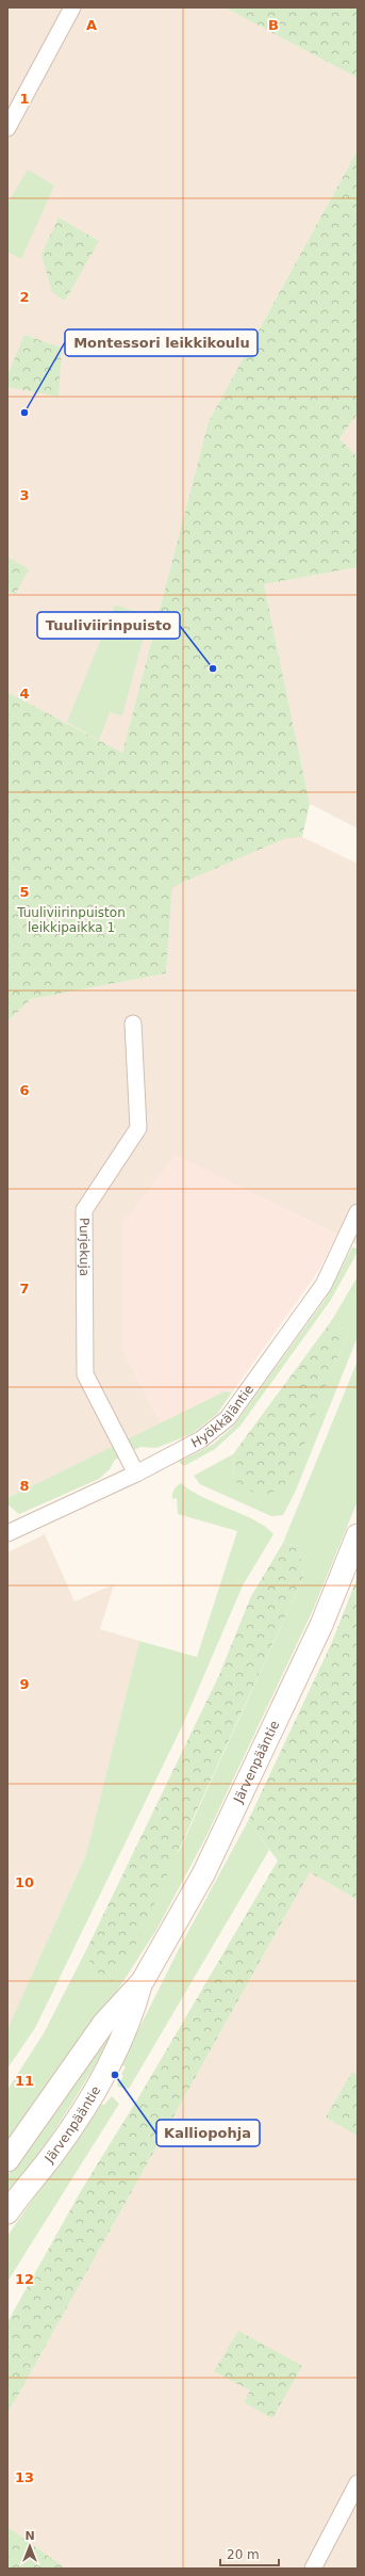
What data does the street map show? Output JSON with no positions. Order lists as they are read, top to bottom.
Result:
{
  "streets": {
    "main road": ["Järvenpääntie"],
    "street": ["Purjekuja", "Hyökkäläntie"]
  },
  "crossings": [
    ["Purjekuja", "Hyökkäläntie"]
  ],
  "parks": ["Tuuliviirinpuiston leikkipaikka 1"],
  "places": ["Montessori leikkikoulu", "Tuuliviirinpuisto", "Kalliopohja"],
  "scale_bar": "20 m",
  "north": "top",
  "grid": {
    "columns": ["A", "B"],
    "rows": [
      "1",
      "2",
      "3",
      "4",
      "5",
      "6",
      "7",
      "8",
      "9",
      "10",
      "11",
      "12",
      "13"
    ]
  }
}
